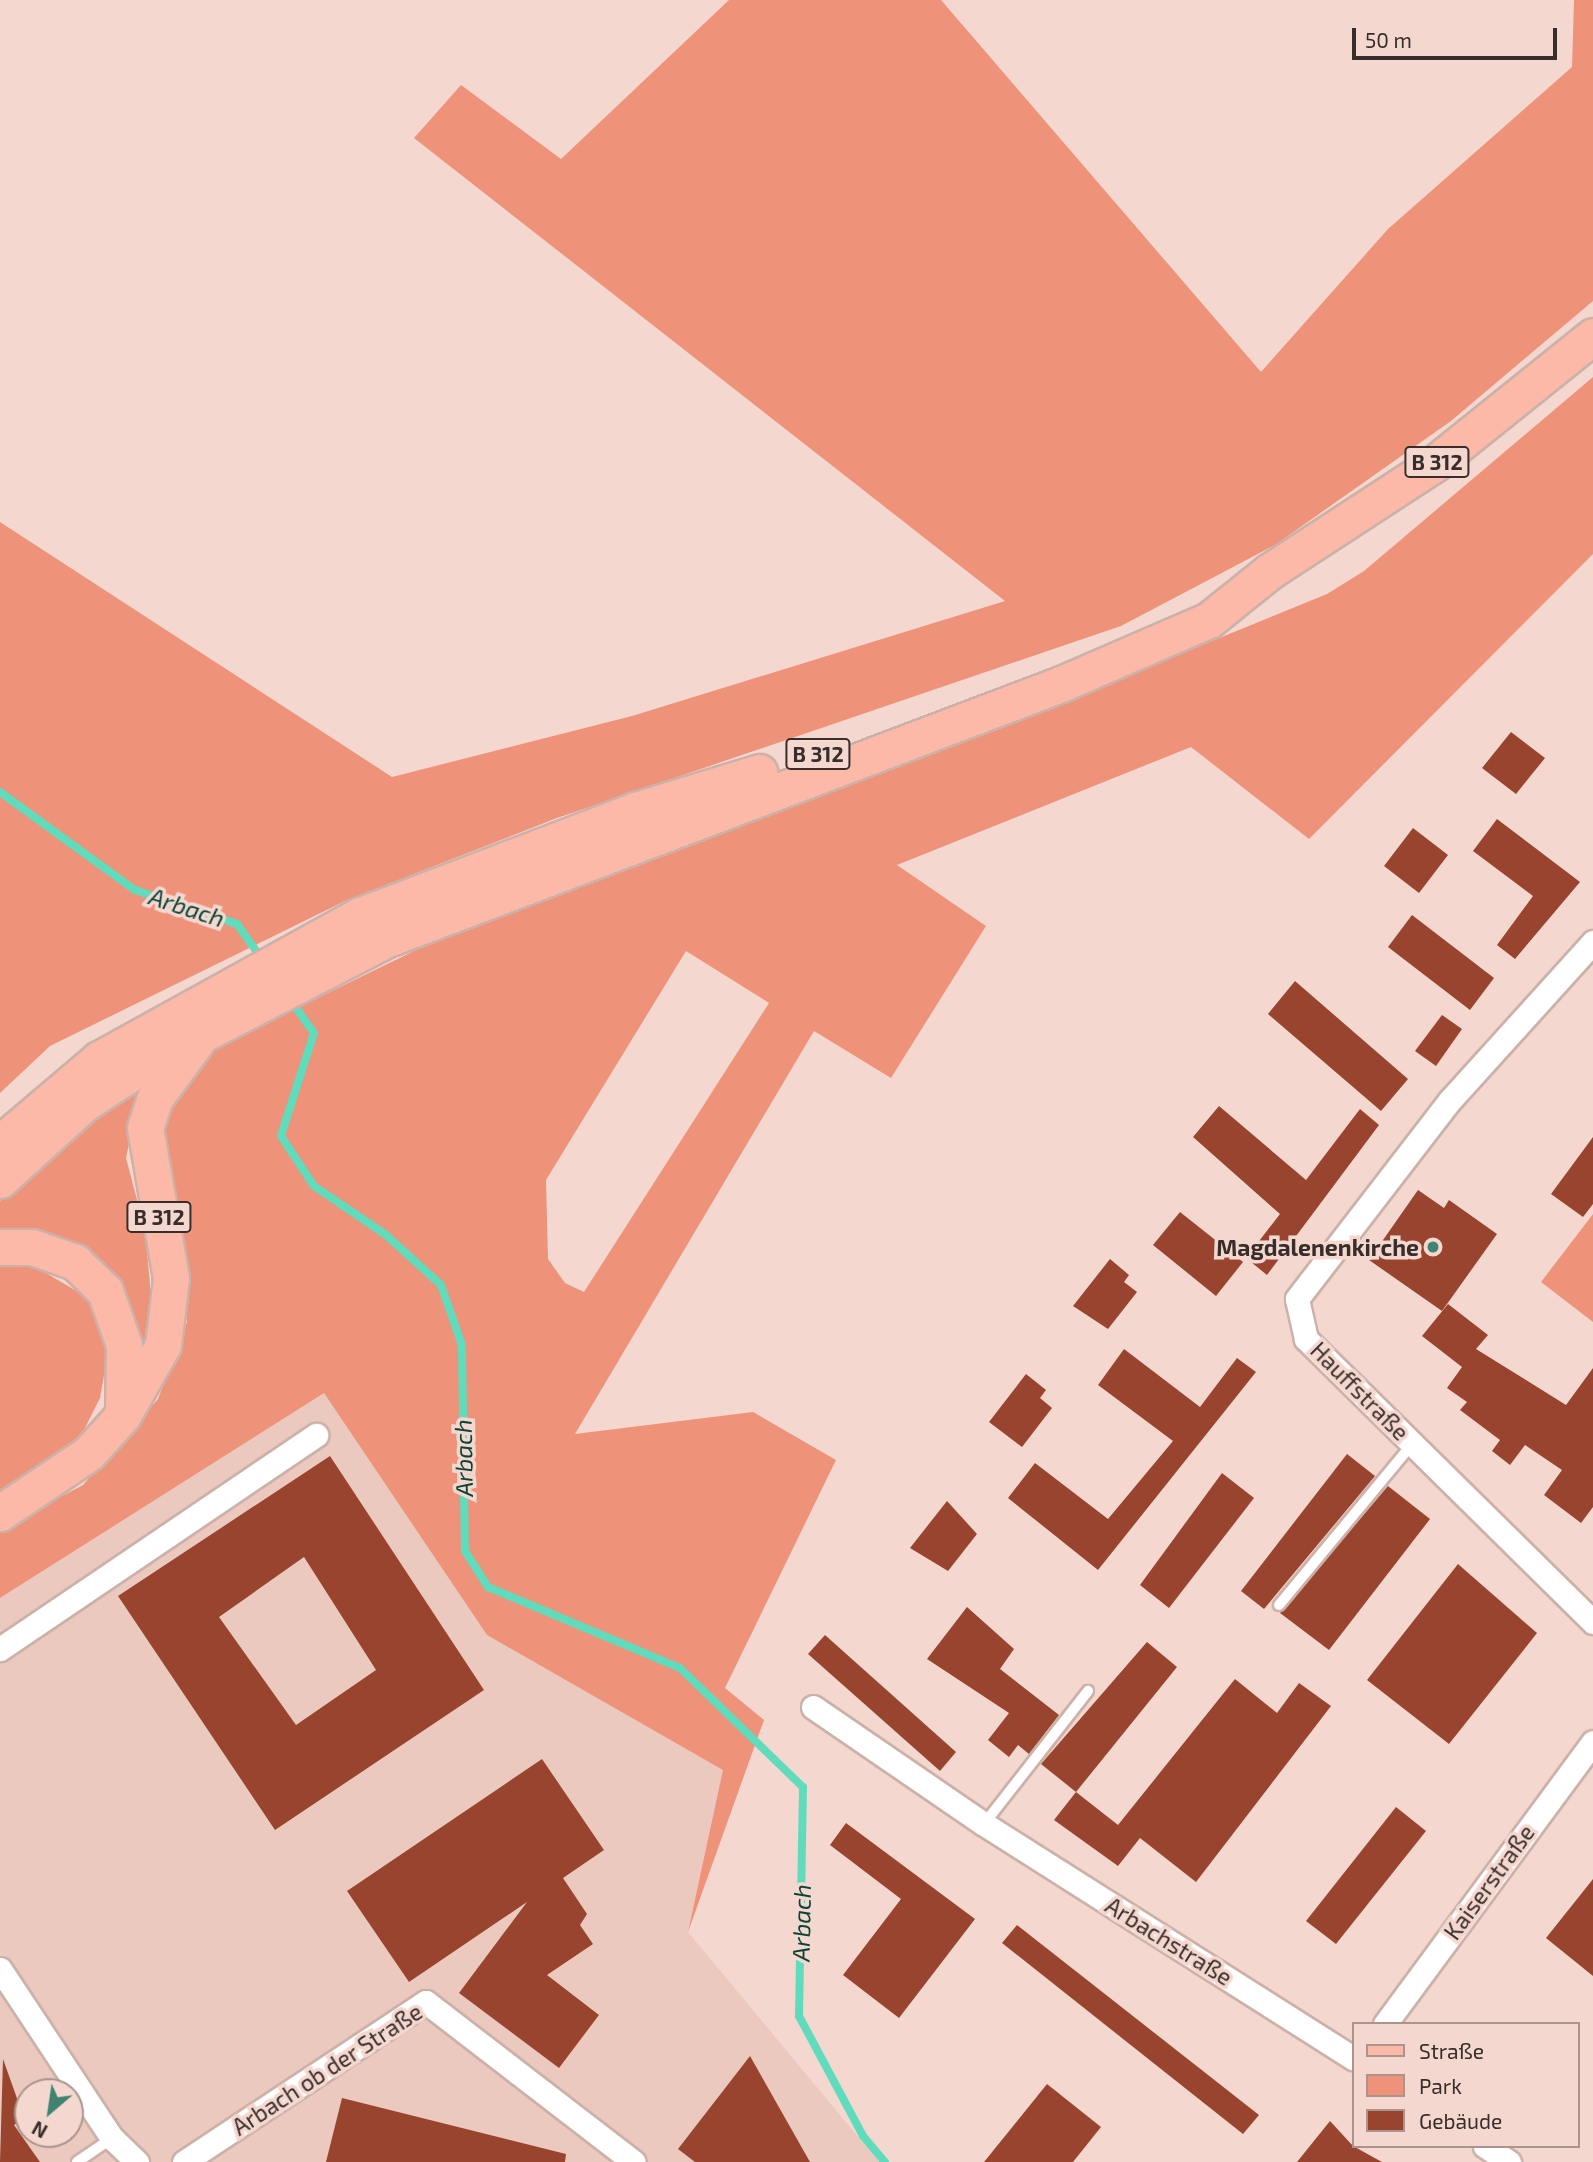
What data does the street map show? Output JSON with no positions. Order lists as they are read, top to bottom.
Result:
{
  "streets": {
    "main road": ["B 312"],
    "street": [
      "Hauffstraße",
      "Kaiserstraße",
      "Arbachstraße",
      "Arbach ob der Straße"
    ]
  },
  "water": ["Arbach"],
  "places": ["Magdalenenkirche"],
  "legend": ["Straße", "Park", "Gebäude"],
  "scale_bar": "50 m",
  "north": "bottom left"
}
